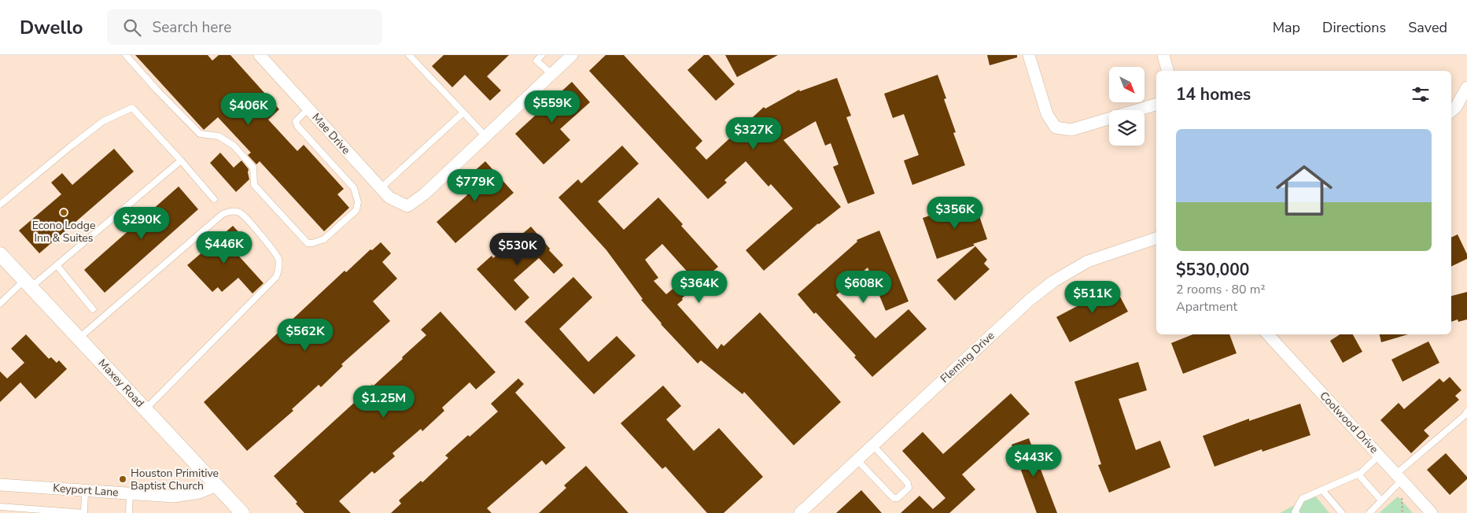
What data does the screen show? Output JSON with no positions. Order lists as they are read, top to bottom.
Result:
{
  "streets": {
    "street": [
      "Mae Drive",
      "Fleming Drive",
      "Maxey Road",
      "Coolwood Drive",
      "Keyport Lane"
    ]
  },
  "crossings": [
    ["Maxey Road", "Keyport Lane"]
  ],
  "places": ["Econo Lodge Inn & Suites", "Houston Primitive Baptist Church"],
  "north": "bottom right",
  "page": {
    "header": "Dwello",
    "search": "Search here",
    "nav": ["Map", "Directions", "Saved"],
    "heading": "14 homes",
    "price": [
      "$559K",
      "$406K",
      "$327K",
      "$779K",
      "$356K",
      "$290K",
      "$446K",
      "$530K",
      "$364K",
      "$608K",
      "$511K",
      "$562K",
      "$1.25M",
      "$443K"
    ],
    "list": [
      {
        "name": "$530,000",
        "note": "2 rooms · 80 m² · Apartment"
      }
    ]
  }
}
